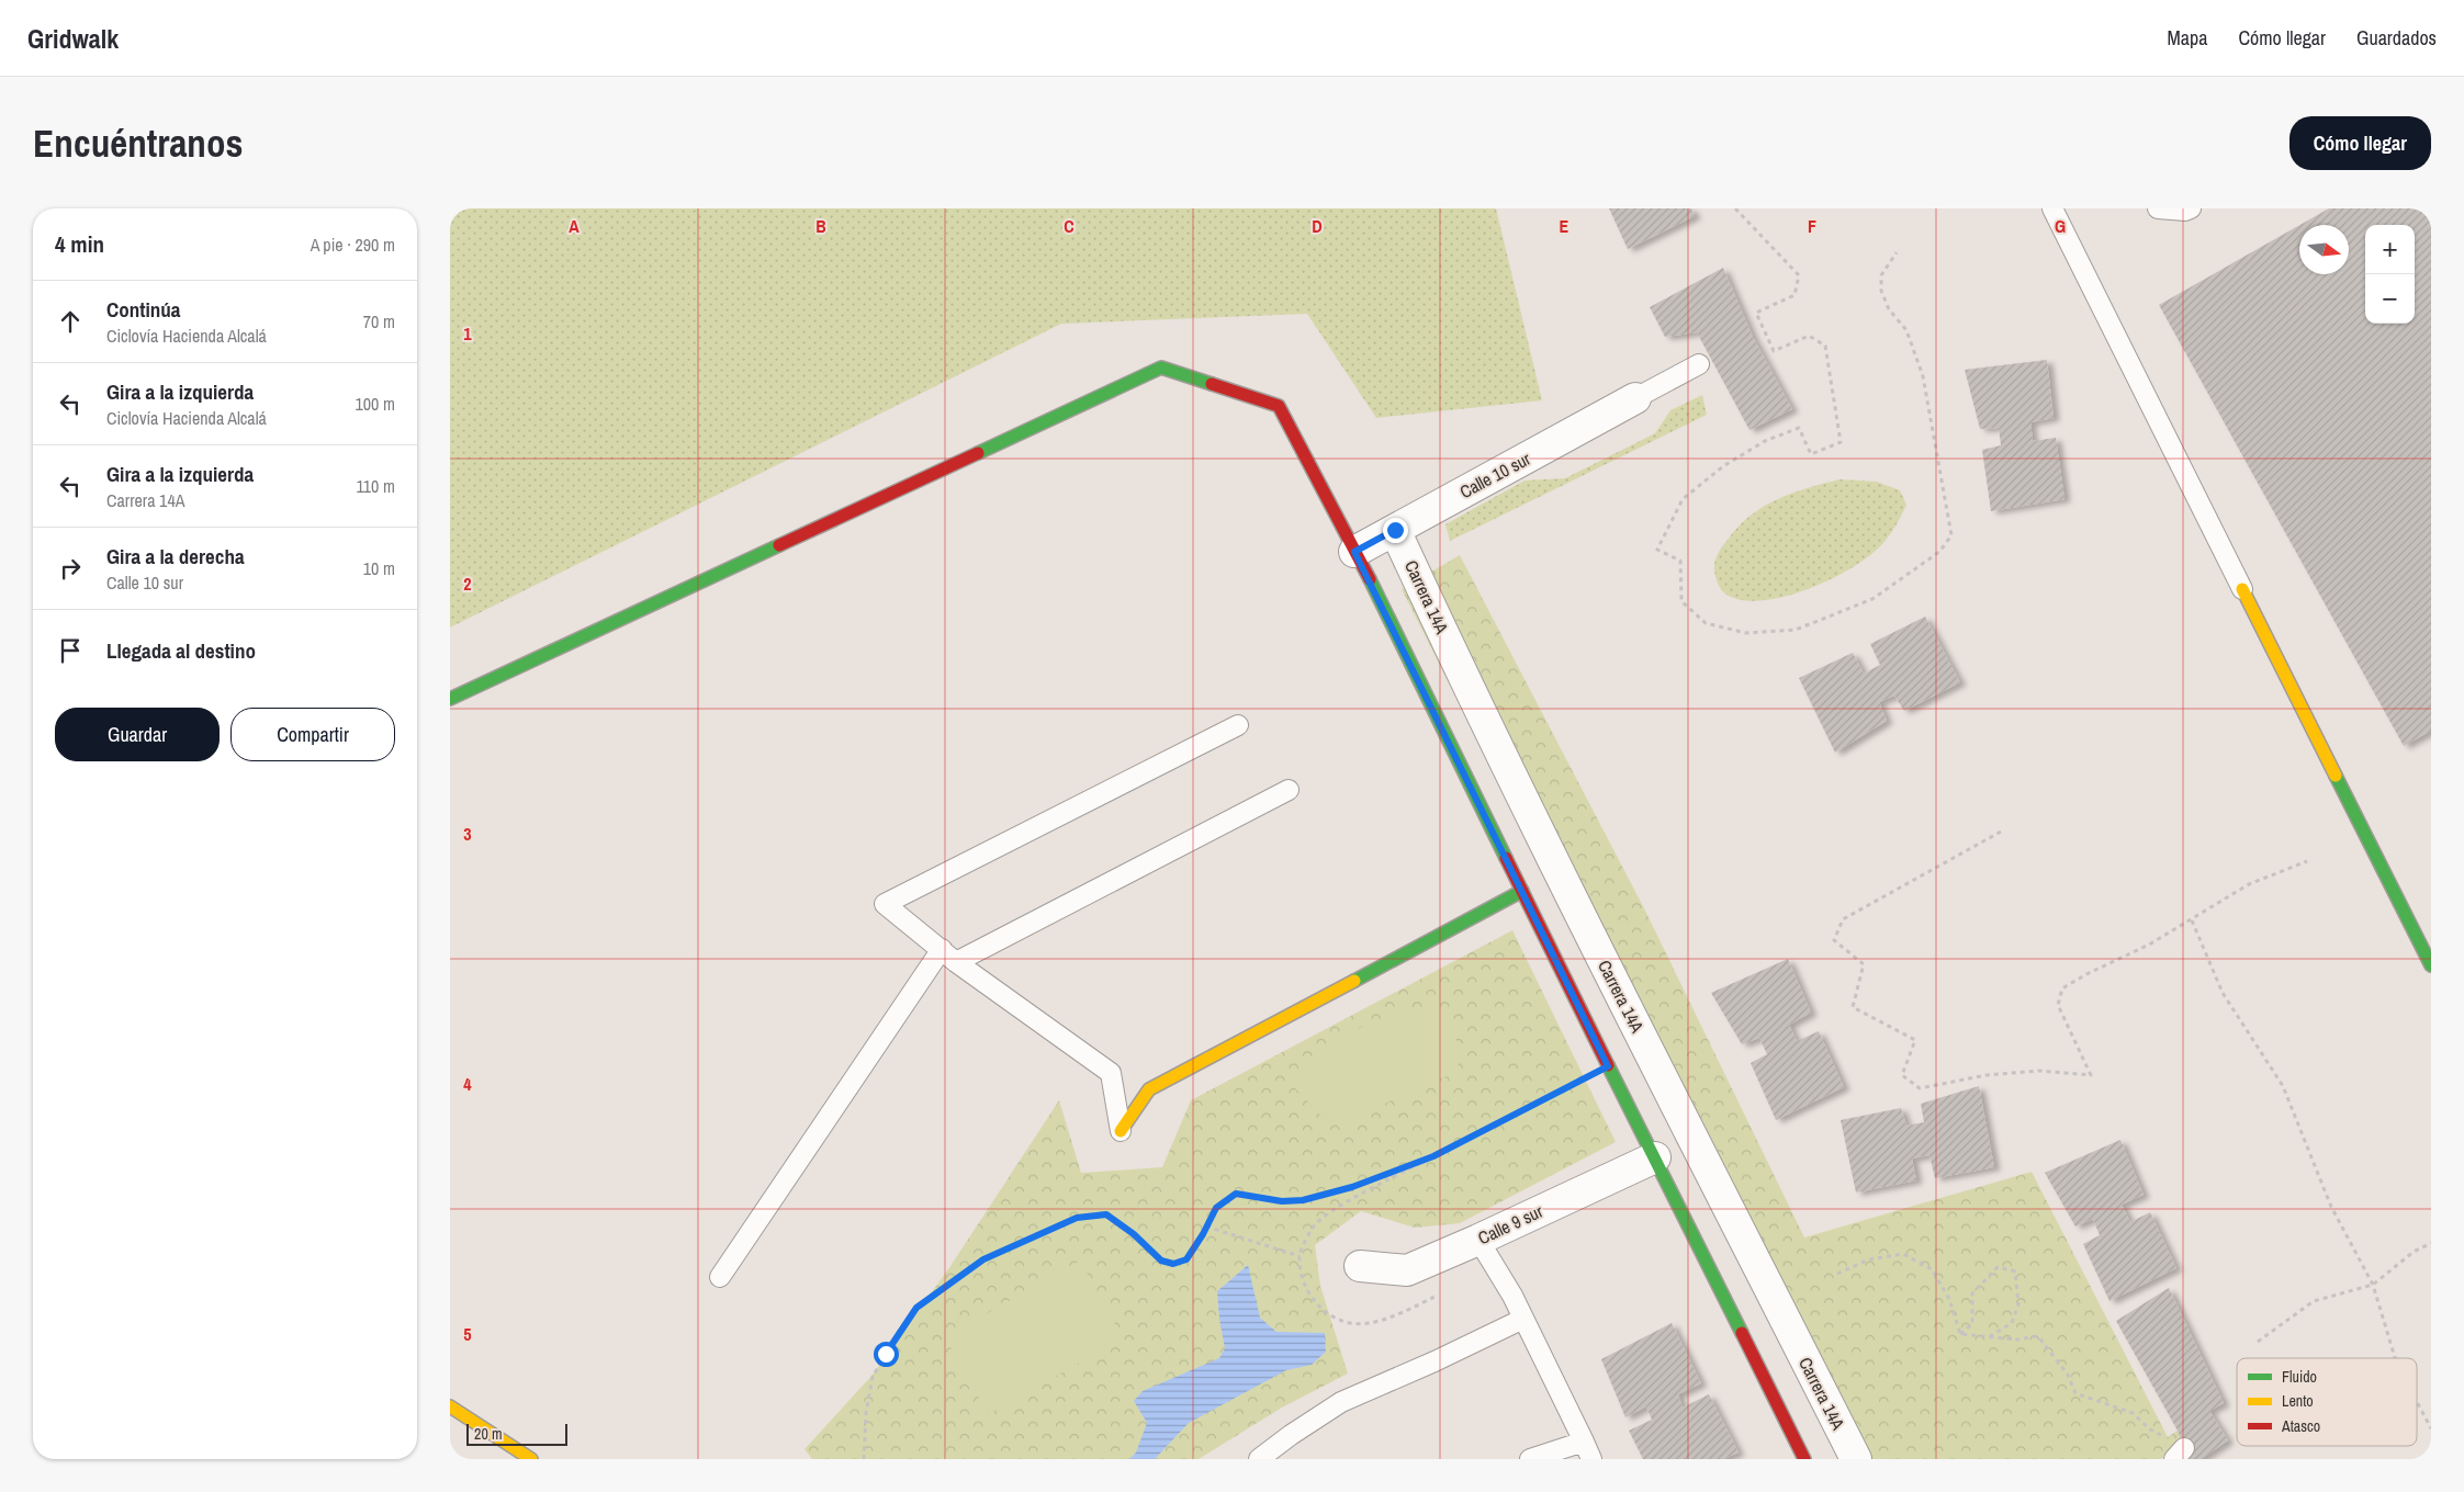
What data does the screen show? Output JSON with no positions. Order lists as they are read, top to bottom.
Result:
{
  "streets": {
    "street": ["Calle 10 sur", "Carrera 14A", "Calle 9 sur"]
  },
  "crossings": [
    ["Calle 10 sur", "Carrera 14A"]
  ],
  "legend": ["Fluido", "Lento", "Atasco"],
  "scale_bar": "20 m",
  "north": "right",
  "page": {
    "header": "Gridwalk",
    "nav": ["Mapa", "Cómo llegar", "Guardados"],
    "buttons": [
      "Cómo llegar",
      ["Guardar", "Compartir"]
    ],
    "title": "Encuéntranos",
    "heading": ["4 min", "A pie · 290 m"],
    "map_buttons": ["+", "−"],
    "list": [
      ["Continúa", "Ciclovía Hacienda Alcalá", "70 m"],
      ["Gira a la izquierda", "Ciclovía Hacienda Alcalá", "100 m"],
      ["Gira a la izquierda", "Carrera 14A", "110 m"],
      ["Gira a la derecha", "Calle 10 sur", "10 m"],
      "Llegada al destino"
    ],
    "scale": "20 m"
  },
  "grid": {
    "columns": [
      "A",
      "B",
      "C",
      "D",
      "E",
      "F",
      "G"
    ],
    "rows": [
      "1",
      "2",
      "3",
      "4",
      "5"
    ]
  }
}
